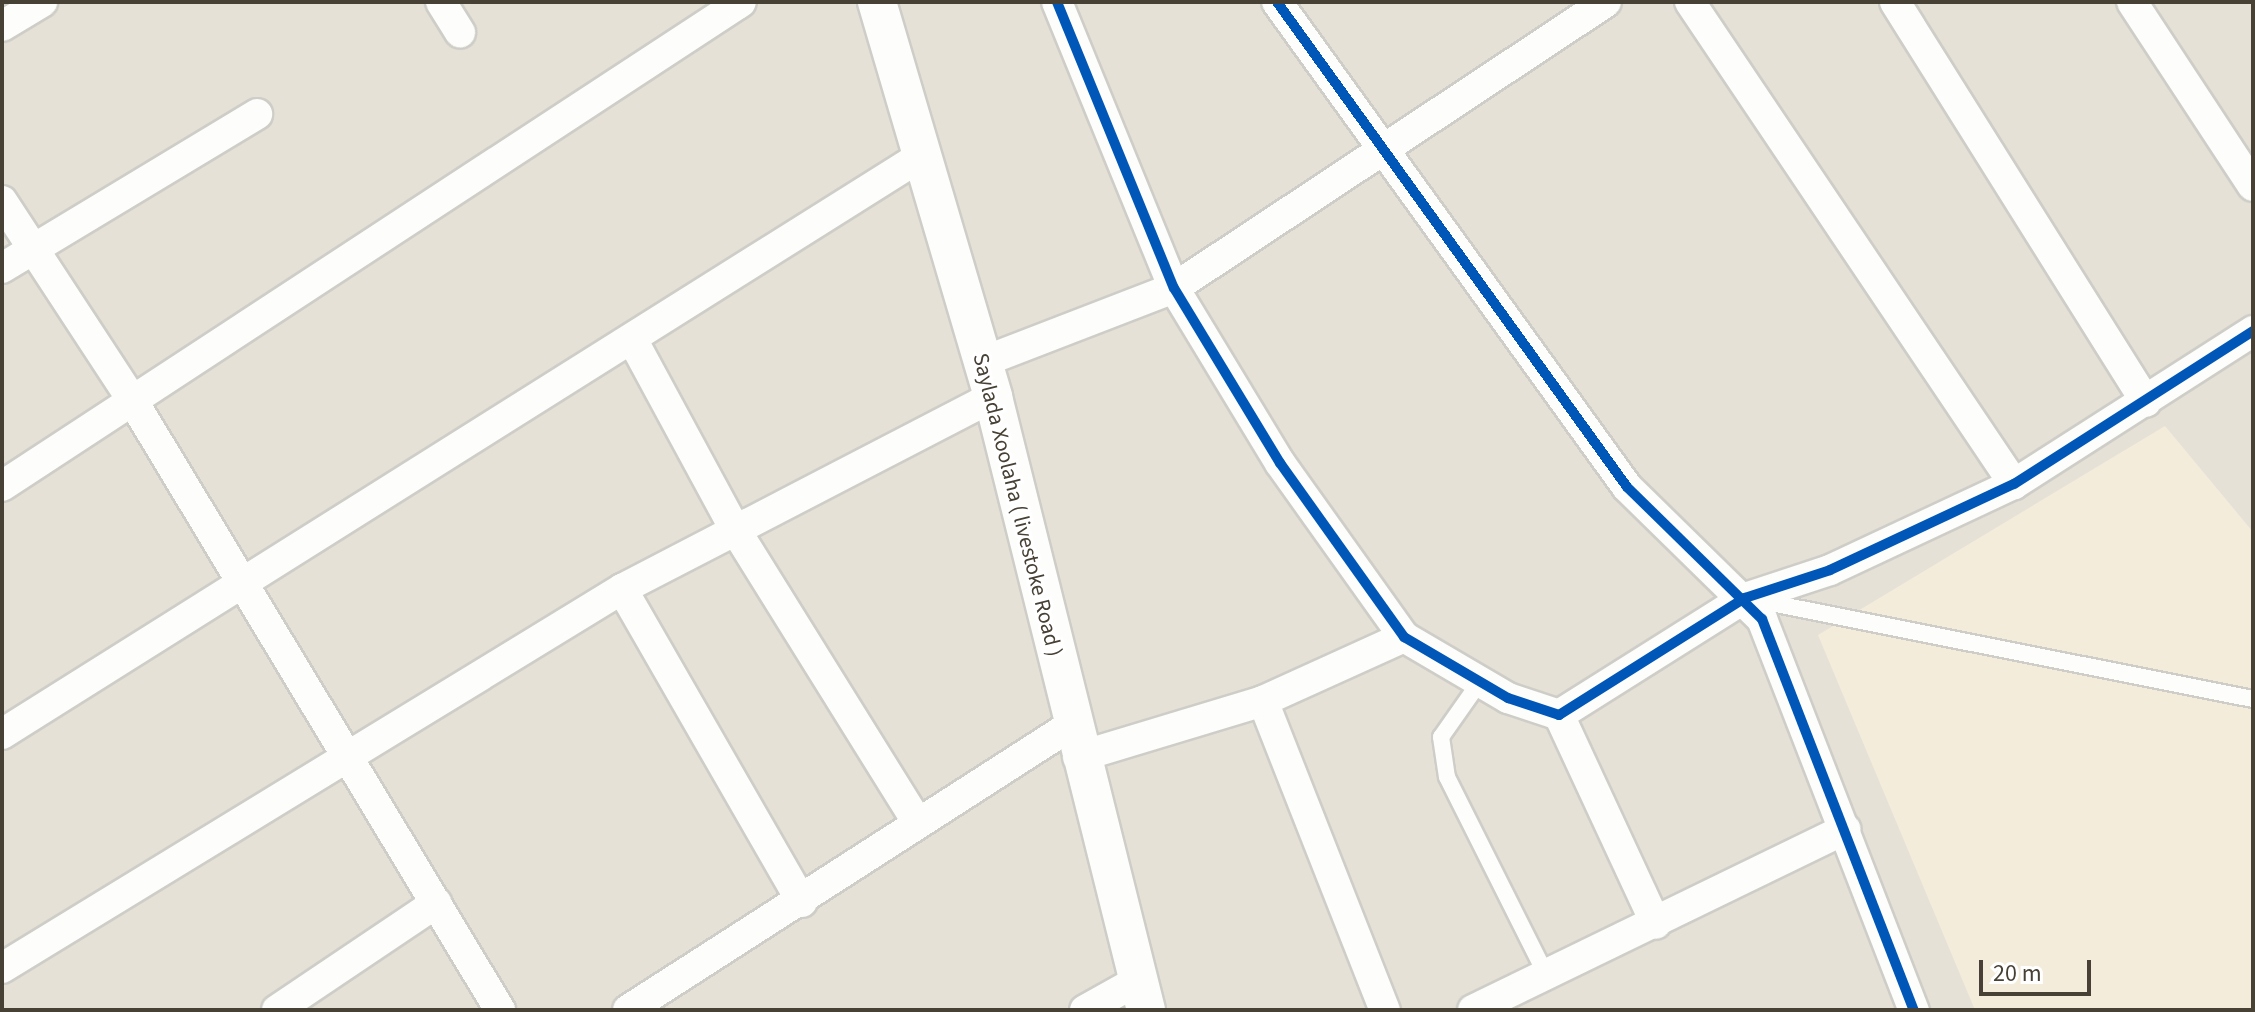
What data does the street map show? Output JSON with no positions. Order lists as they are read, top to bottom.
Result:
{
  "streets": {
    "street": ["Saylada Xoolaha ( livestoke Road )"]
  },
  "scale_bar": "20 m"
}
